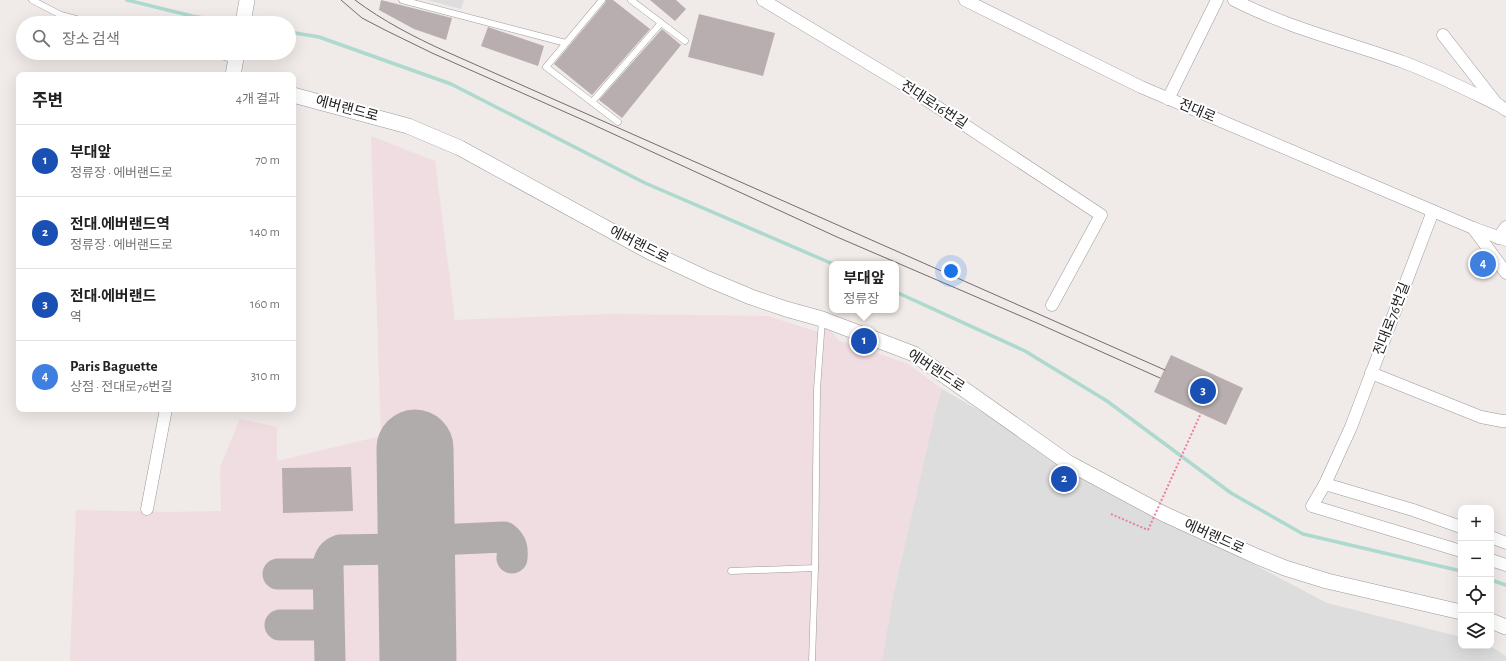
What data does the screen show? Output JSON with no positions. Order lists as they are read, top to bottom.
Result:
{
  "streets": {
    "street": [
      "전대로16번길",
      "에버랜드로",
      "전대로",
      "전대로76번길"
    ]
  },
  "crossings": [
    ["전대로", "전대로76번길"]
  ],
  "page": {
    "search": "장소 검색",
    "heading": ["주변", "4개 결과"],
    "list": [
      {
        "mark": "1",
        "name": "부대앞",
        "note": "정류장 · 에버랜드로",
        "value": "70 m"
      },
      {
        "mark": "2",
        "name": "전대.에버랜드역",
        "note": "정류장 · 에버랜드로",
        "value": "140 m"
      },
      {
        "mark": "3",
        "name": "전대·에버랜드",
        "note": "역",
        "value": "160 m"
      },
      {
        "mark": "4",
        "name": "Paris Baguette",
        "note": "상점 · 전대로76번길",
        "value": "310 m"
      }
    ],
    "pins": [
      "4",
      "1",
      "3",
      "2"
    ],
    "popup": ["부대앞", "정류장"],
    "map_buttons": ["+", "−"]
  }
}
